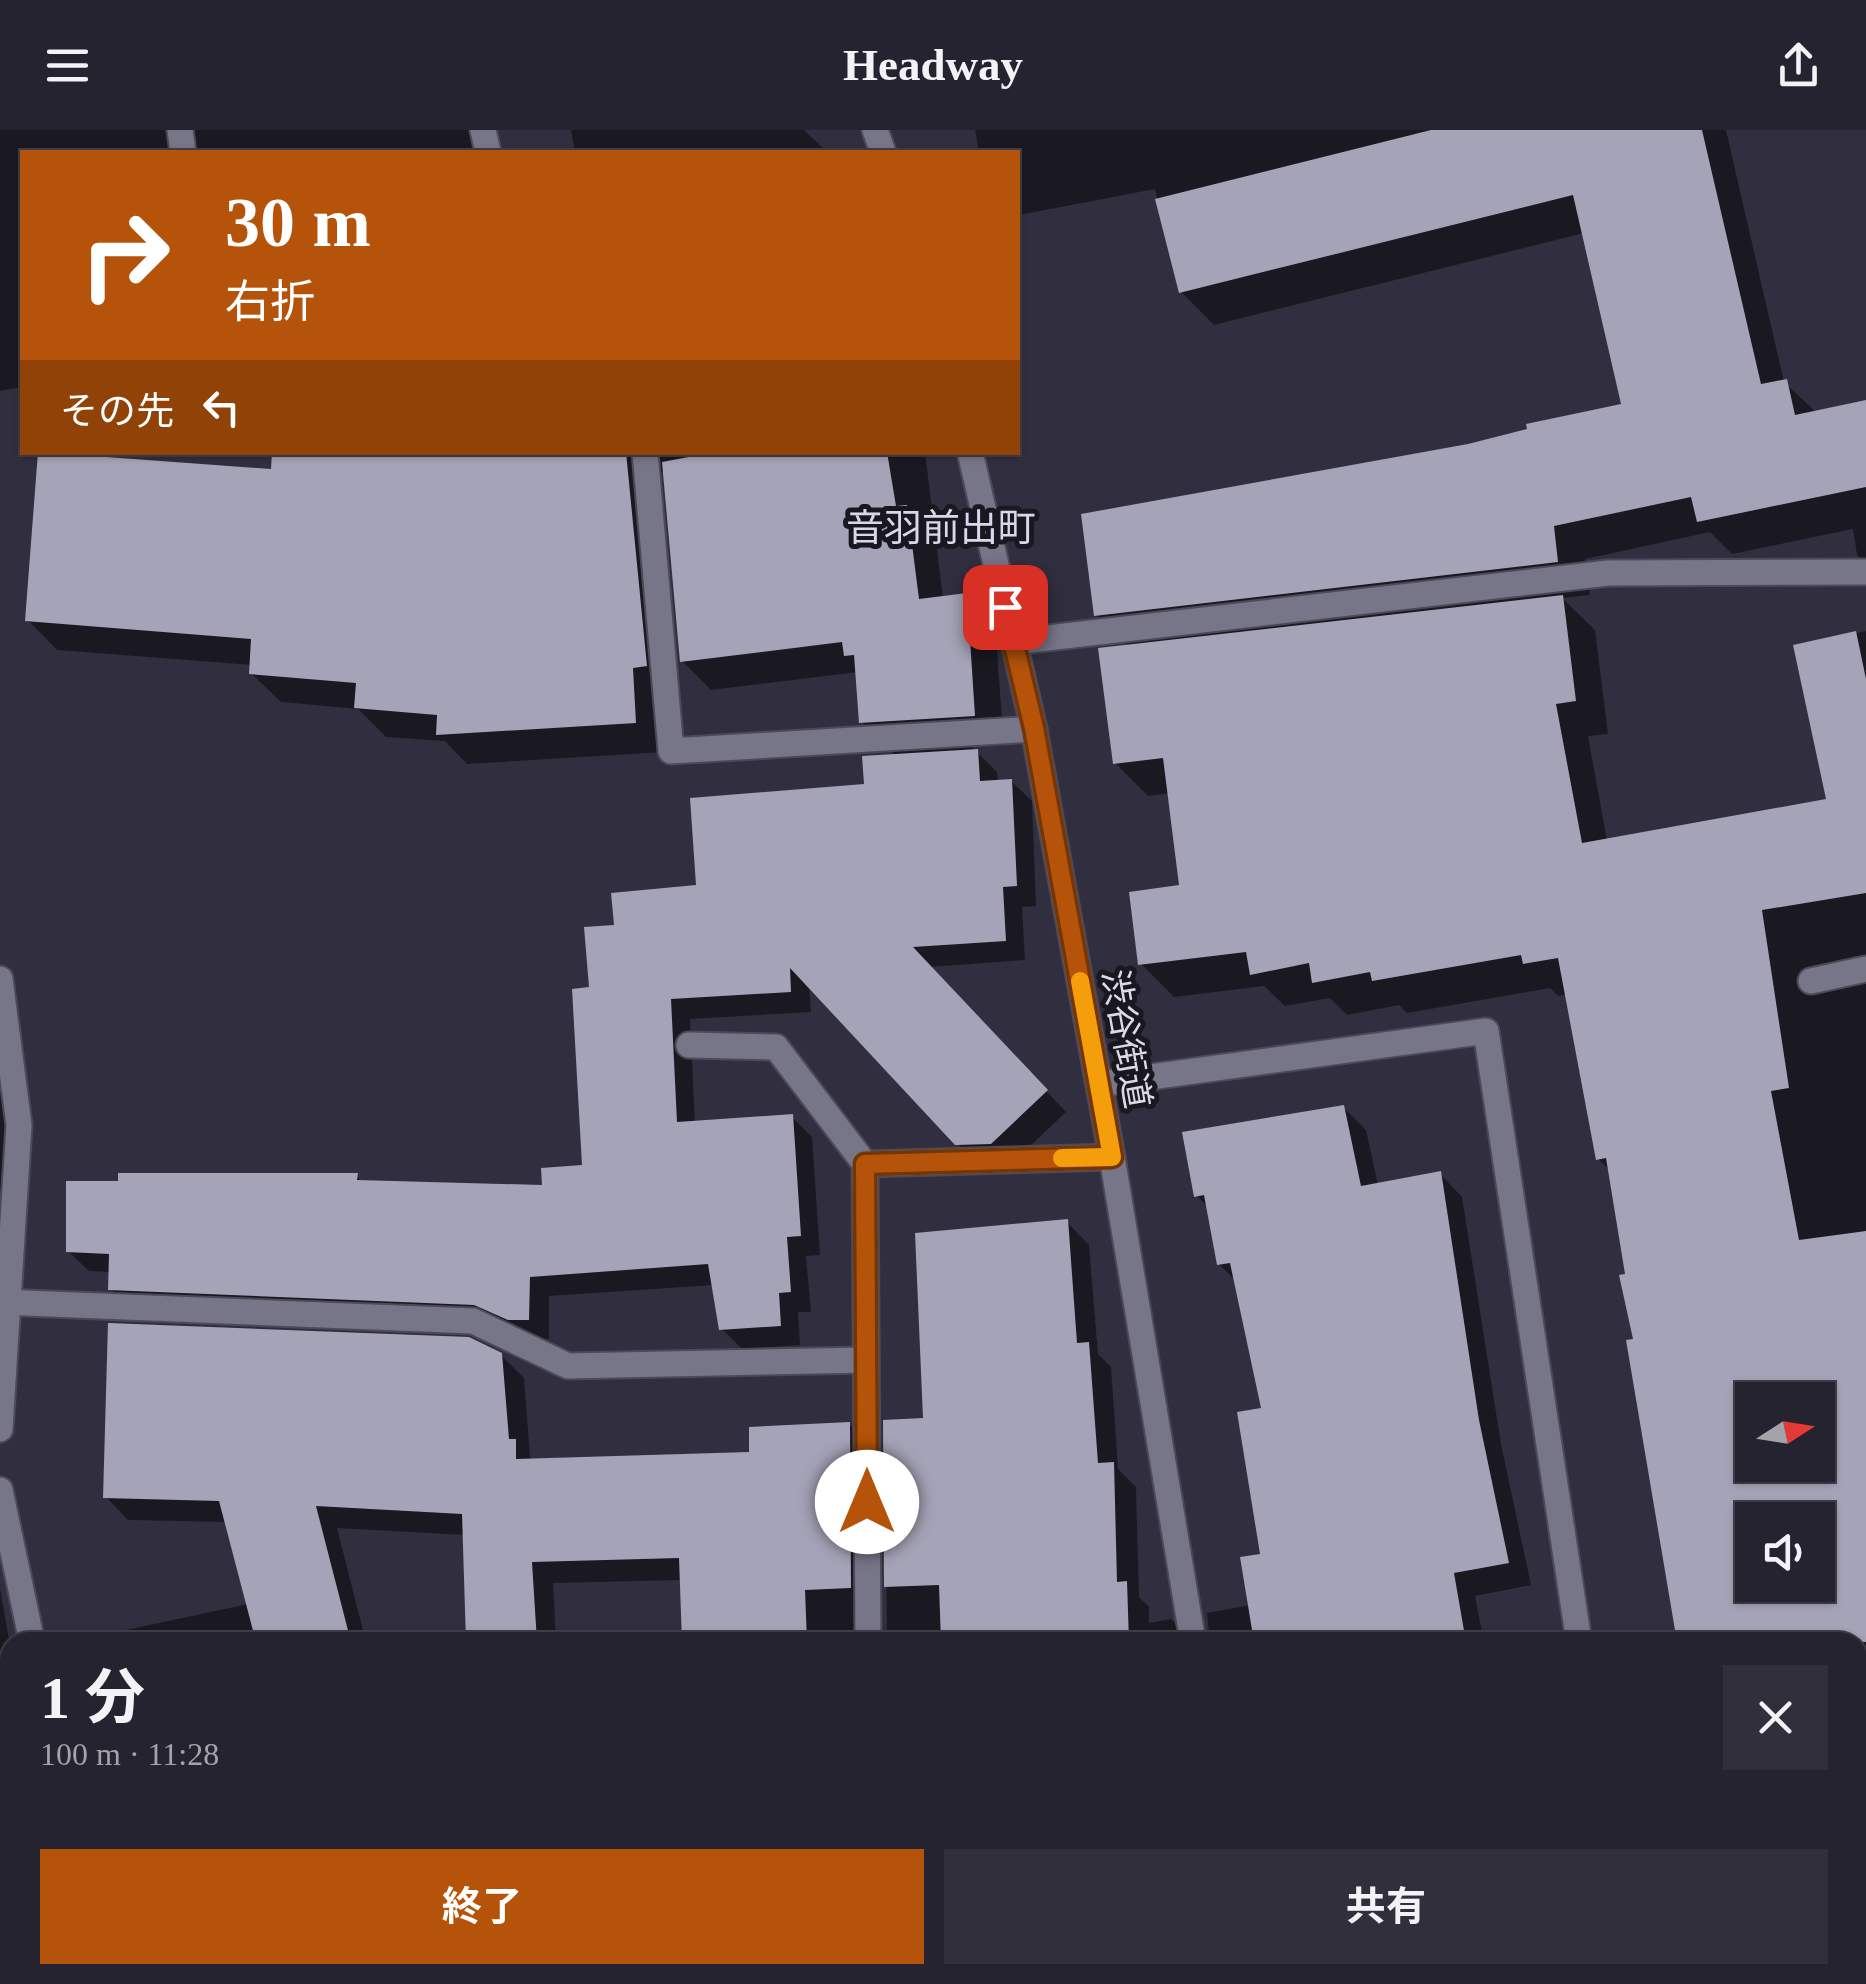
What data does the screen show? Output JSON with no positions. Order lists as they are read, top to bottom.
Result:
{
  "streets": {
    "street": ["渋谷街道"]
  },
  "districts": ["音羽前出町"],
  "north": "right",
  "page": {
    "header": "Headway",
    "turn": ["30 m", "右折"],
    "then": "その先",
    "heading": ["1 分", "100 m · 11:28"],
    "buttons": ["終了", "共有"]
  }
}
